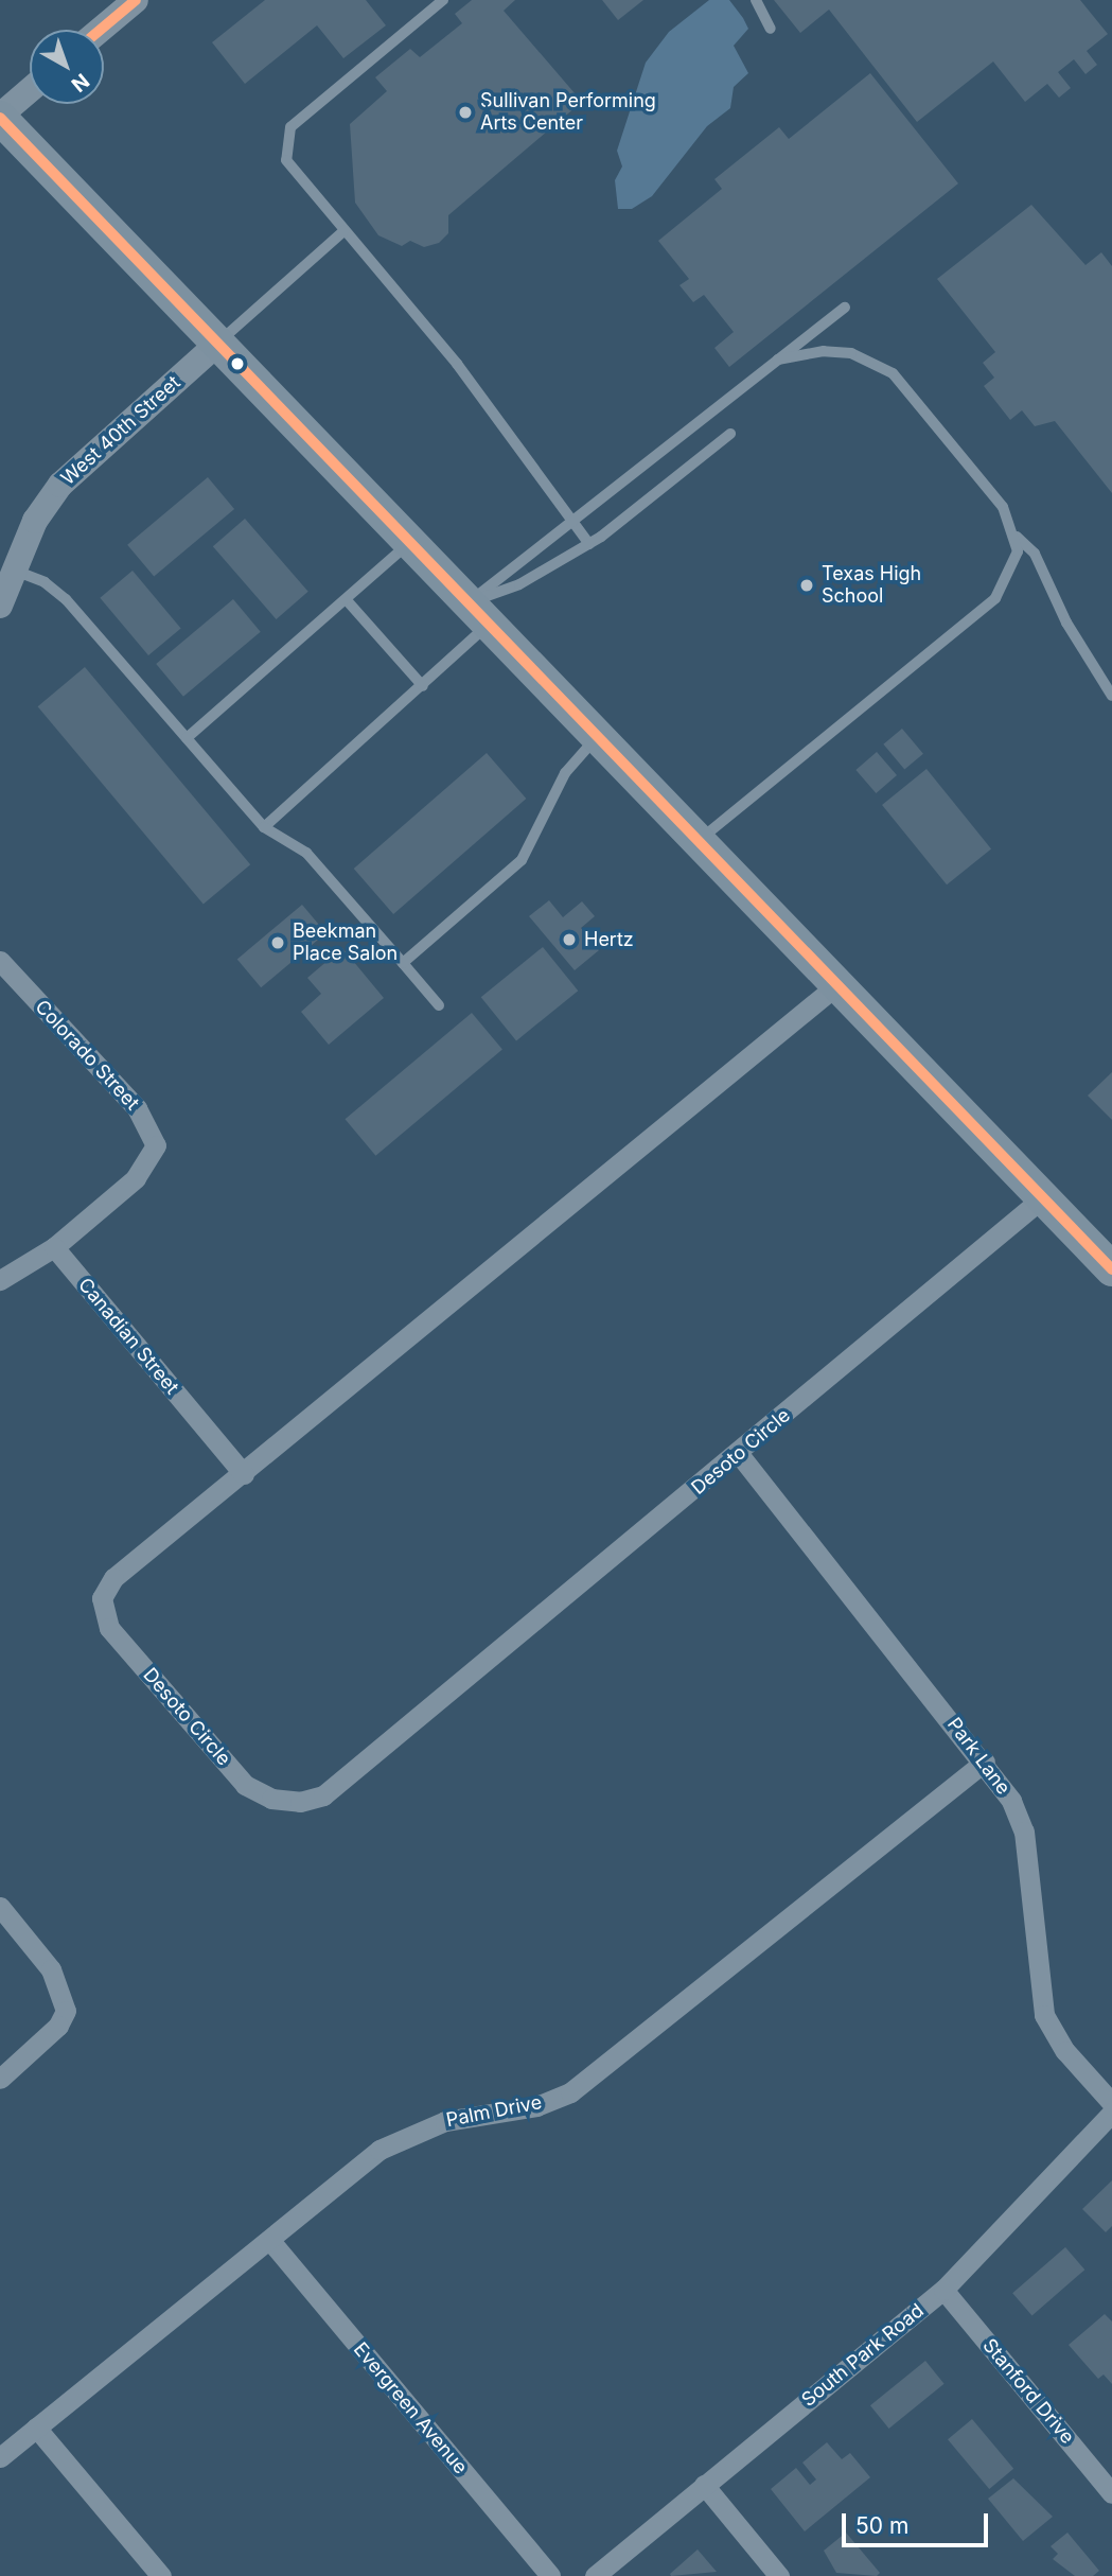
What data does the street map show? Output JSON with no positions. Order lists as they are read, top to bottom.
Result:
{
  "streets": {
    "street": [
      "West 40th Street",
      "Colorado Street",
      "Canadian Street",
      "Desoto Circle",
      "Park Lane",
      "Palm Drive",
      "South Park Road",
      "Stanford Drive",
      "Evergreen Avenue"
    ]
  },
  "crossings": [
    ["Colorado Street", "Canadian Street"],
    ["Canadian Street", "Desoto Circle"],
    ["Desoto Circle", "Park Lane"],
    ["Park Lane", "Palm Drive"],
    ["Palm Drive", "Evergreen Avenue"],
    ["South Park Road", "Stanford Drive"]
  ],
  "places": [
    "Sullivan Performing Arts Center",
    "Texas High School",
    "Hertz",
    "Beekman Place Salon"
  ],
  "scale_bar": "50 m",
  "north": "bottom right"
}
